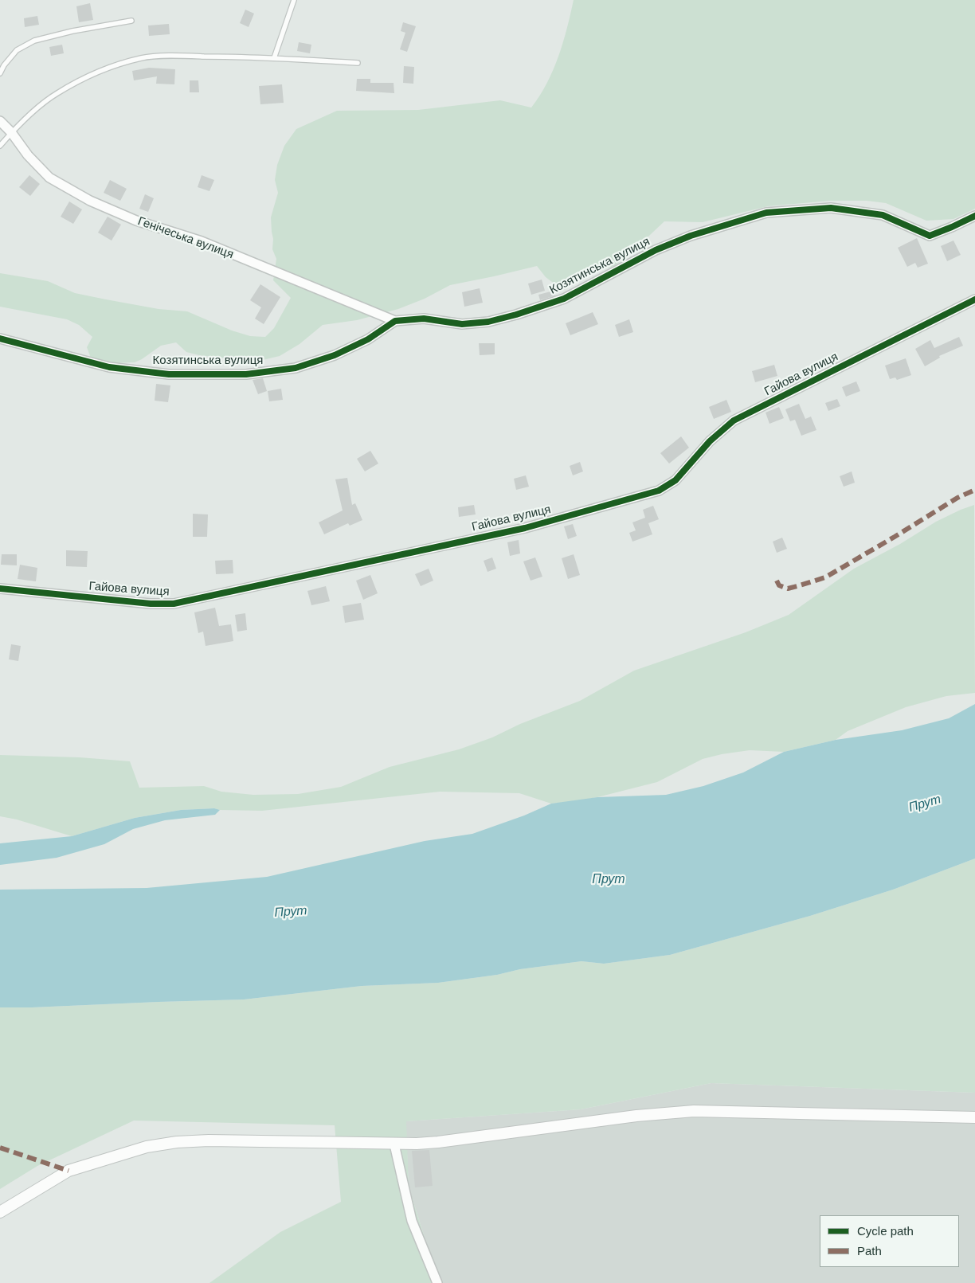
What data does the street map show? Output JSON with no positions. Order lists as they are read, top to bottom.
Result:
{
  "streets": {
    "street": ["Генічеська вулиця", "Козятинська вулиця", "Гайова вулиця"]
  },
  "crossings": [
    ["Генічеська вулиця", "Козятинська вулиця"]
  ],
  "water": ["Прут"],
  "legend": ["Cycle path", "Path"]
}
